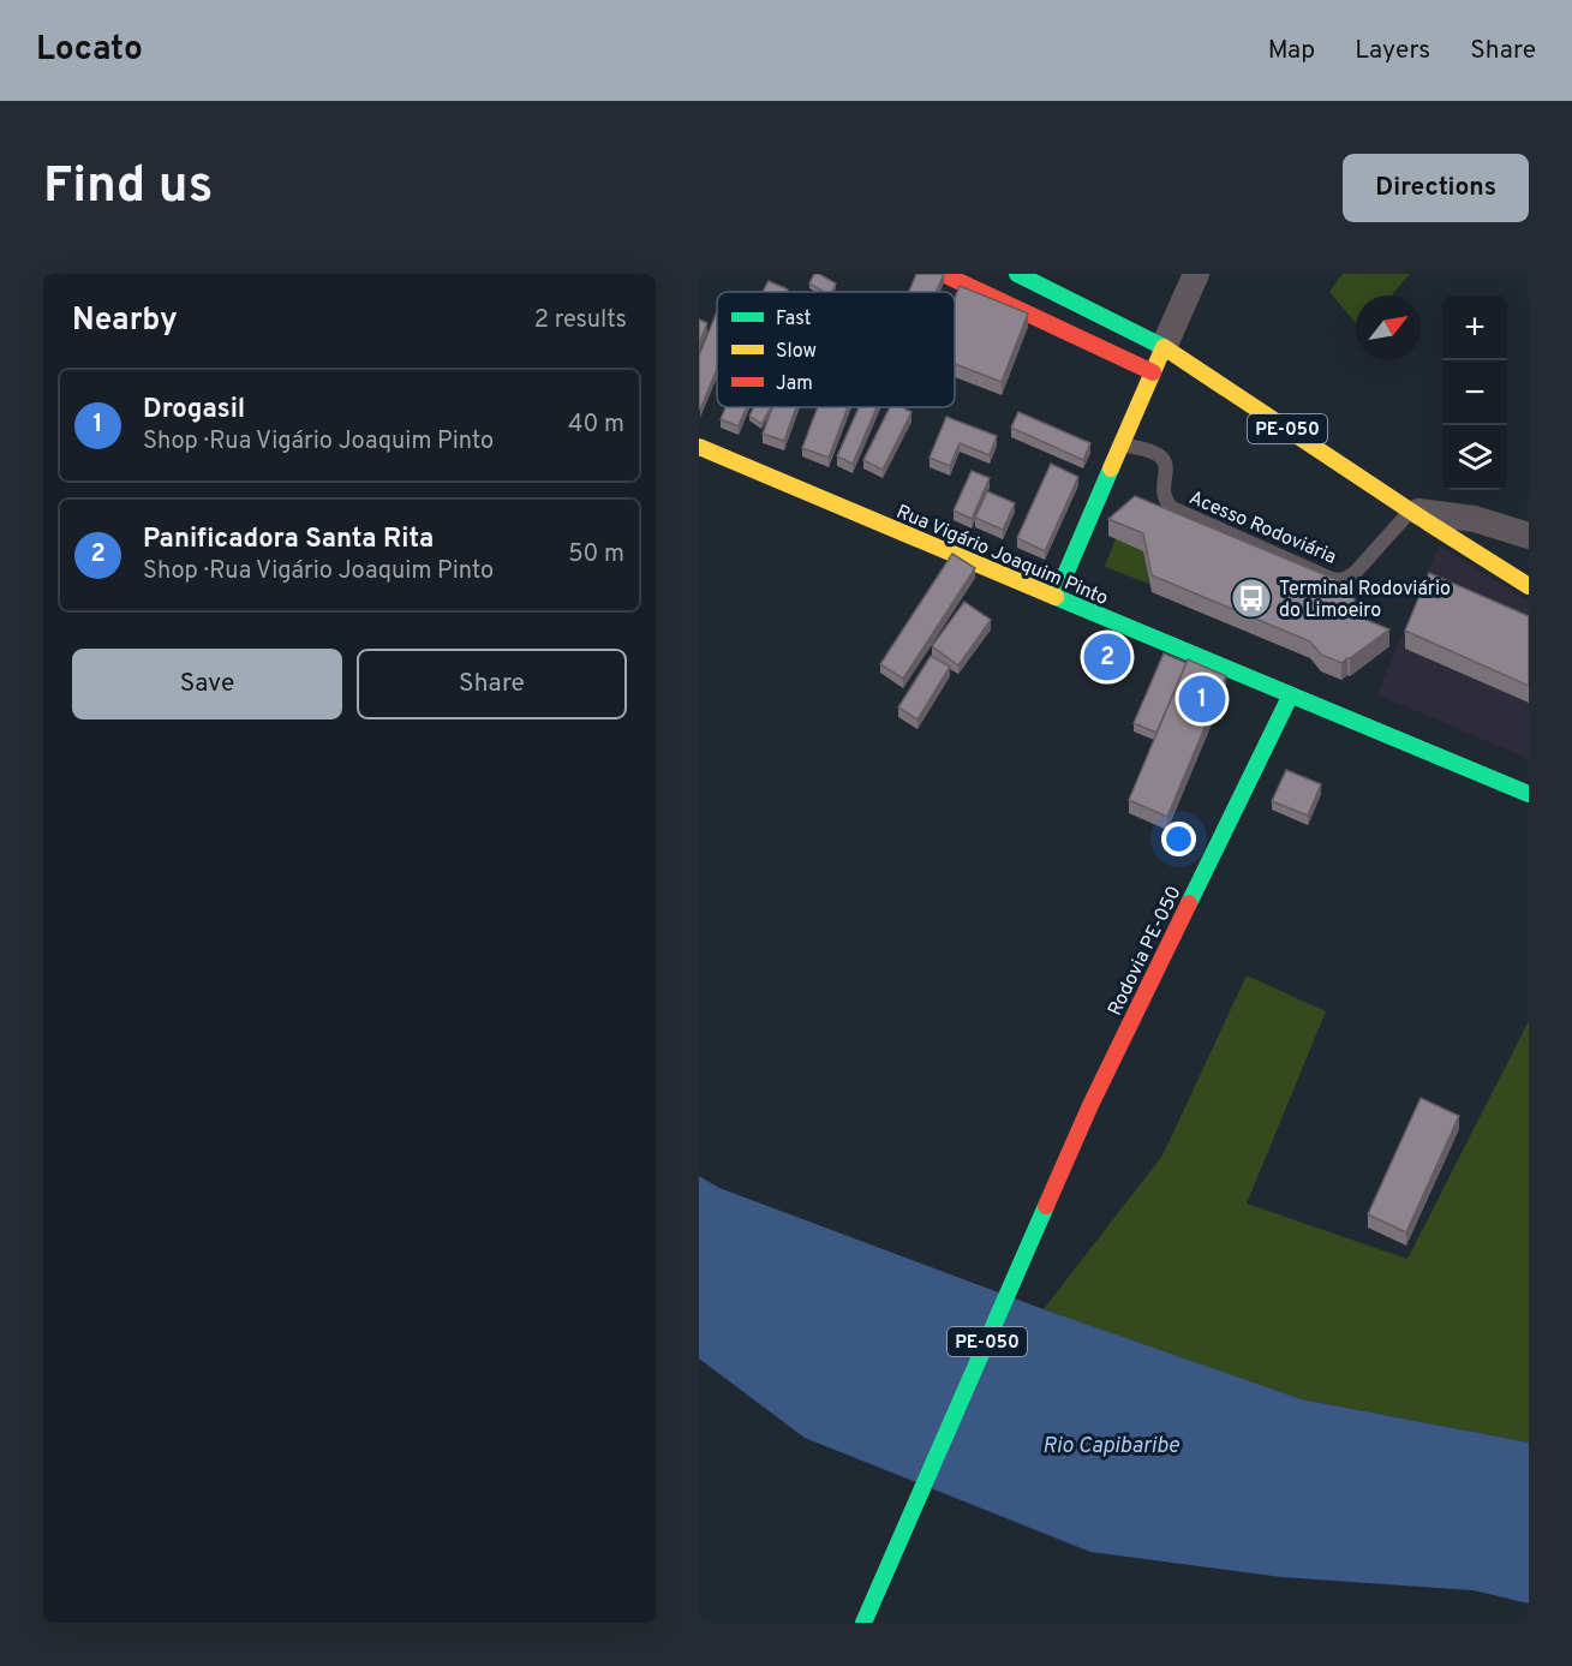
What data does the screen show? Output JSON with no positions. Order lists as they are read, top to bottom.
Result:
{
  "streets": {
    "main road": ["PE-050", "Rua Vigário Joaquim Pinto", "Rodovia PE-050"],
    "lane": ["Acesso Rodoviária"]
  },
  "crossings": [
    ["PE-050", "Acesso Rodoviária"],
    ["Rua Vigário Joaquim Pinto", "Rodovia PE-050"]
  ],
  "water": ["Rio Capibaribe"],
  "places": {
    "bus stop": ["Terminal Rodoviário do Limoeiro"]
  },
  "legend": ["Fast", "Slow", "Jam"],
  "north": "top right",
  "page": {
    "header": "Locato",
    "nav": ["Map", "Layers", "Share"],
    "buttons": [
      "Directions",
      ["Save", "Share"]
    ],
    "title": "Find us",
    "heading": ["Nearby", "2 results"],
    "map_buttons": ["+", "−"],
    "list": [
      {
        "mark": "1",
        "name": "Drogasil",
        "note": "Shop · Rua Vigário Joaquim Pinto",
        "value": "40 m"
      },
      {
        "mark": "2",
        "name": "Panificadora Santa Rita",
        "note": "Shop · Rua Vigário Joaquim Pinto",
        "value": "50 m"
      }
    ],
    "pins": ["2", "1"]
  }
}
